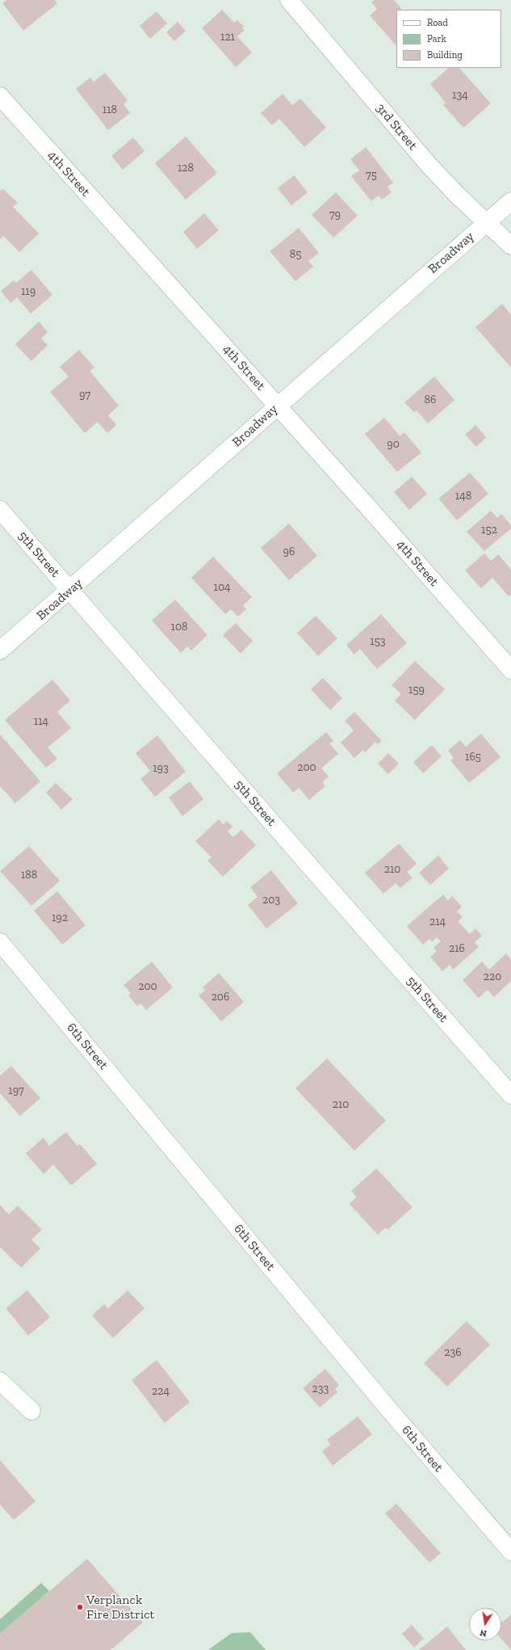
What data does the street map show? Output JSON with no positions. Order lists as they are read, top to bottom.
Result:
{
  "streets": {
    "street": [
      "3rd Street",
      "4th Street",
      "Broadway",
      "5th Street",
      "6th Street"
    ]
  },
  "crossings": [
    ["3rd Street", "Broadway"],
    ["4th Street", "Broadway"],
    ["Broadway", "5th Street"]
  ],
  "places": ["Verplanck Fire District"],
  "house_numbers": [
    "121",
    "134",
    "118",
    "128",
    "75",
    "79",
    "85",
    "119",
    "97",
    "86",
    "90",
    "148",
    "152",
    "96",
    "104",
    "108",
    "153",
    "159",
    "114",
    "165",
    "200",
    "193",
    "210",
    "188",
    "203",
    "192",
    "214",
    "216",
    "220",
    "200",
    "206",
    "197",
    "210",
    "236",
    "233",
    "224"
  ],
  "legend": ["Road", "Park", "Building"],
  "north": "bottom"
}
